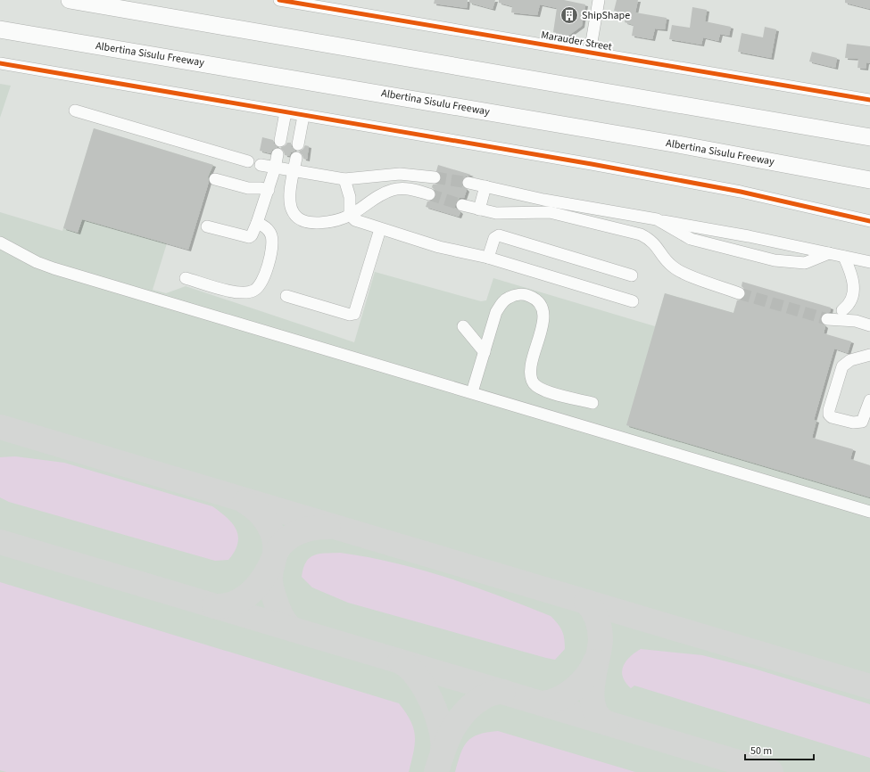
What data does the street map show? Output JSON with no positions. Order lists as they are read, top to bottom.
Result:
{
  "streets": {
    "highway": ["Albertina Sisulu Freeway"],
    "street": ["Marauder Street"]
  },
  "places": {
    "building": ["ShipShape"]
  },
  "scale_bar": "50 m"
}
